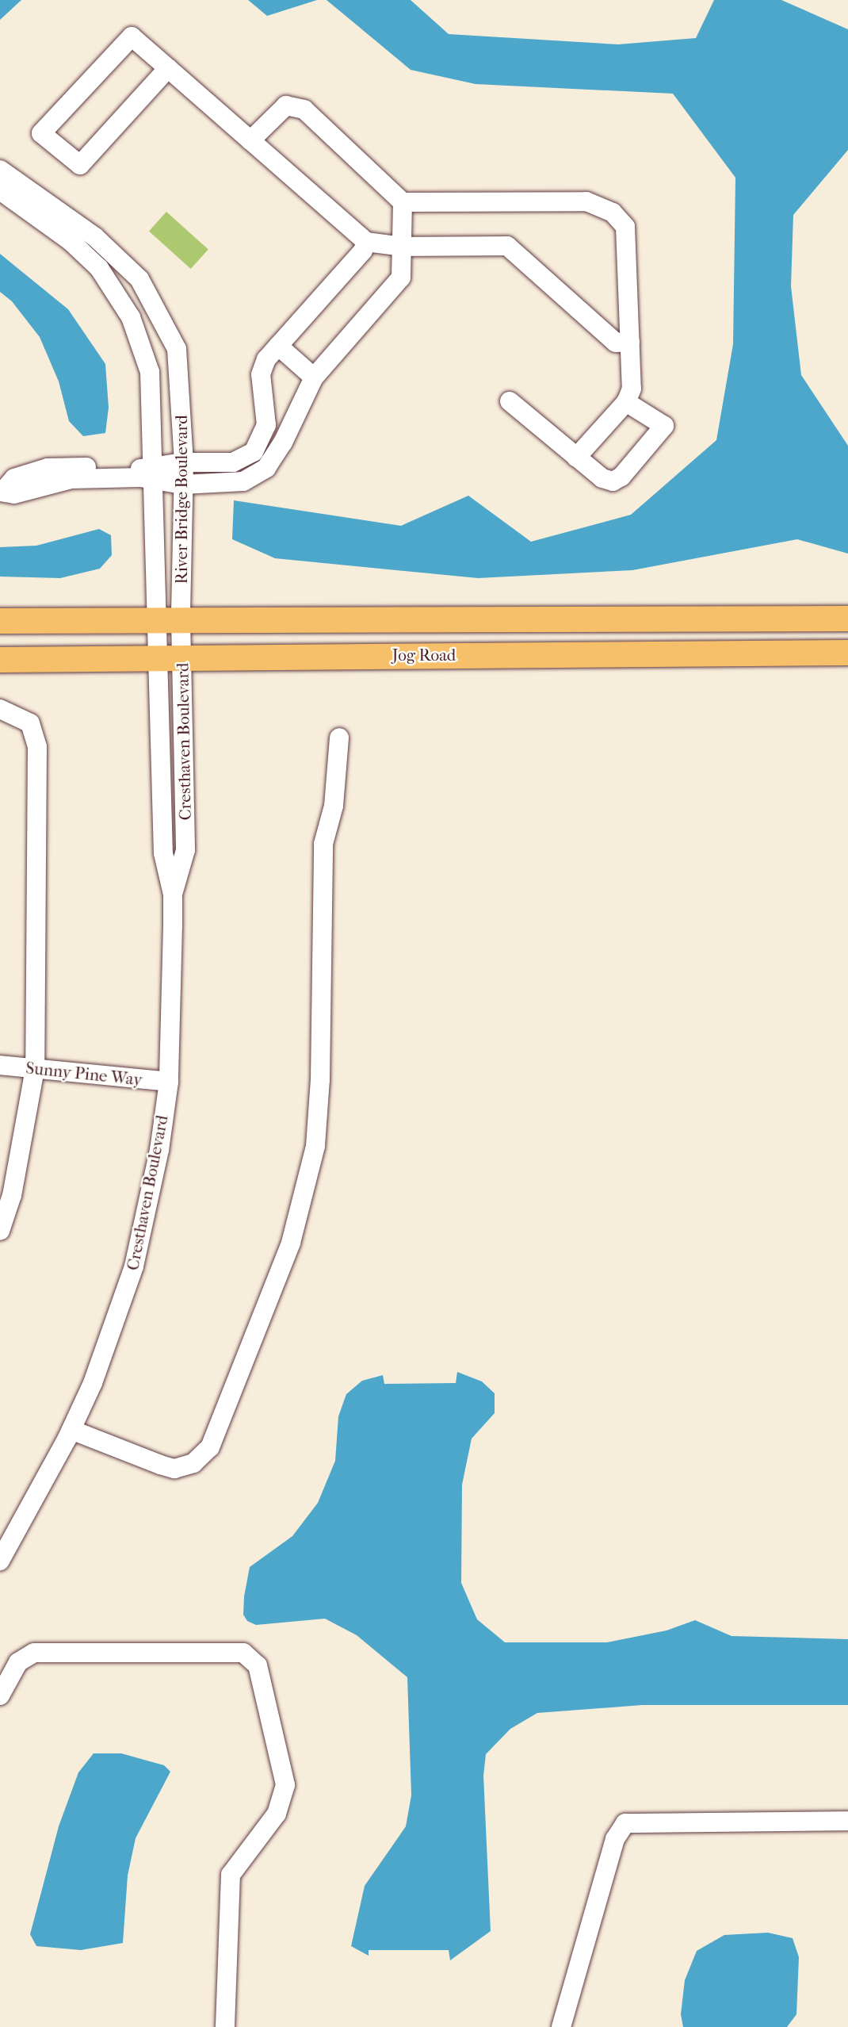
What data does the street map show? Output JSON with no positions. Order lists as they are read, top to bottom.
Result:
{
  "streets": {
    "main road": ["Jog Road"],
    "street": ["River Bridge Boulevard", "Cresthaven Boulevard", "Sunny Pine Way"]
  },
  "crossings": [
    ["River Bridge Boulevard", "Cresthaven Boulevard"],
    ["Jog Road", "Cresthaven Boulevard"],
    ["Cresthaven Boulevard", "Sunny Pine Way"]
  ]
}
